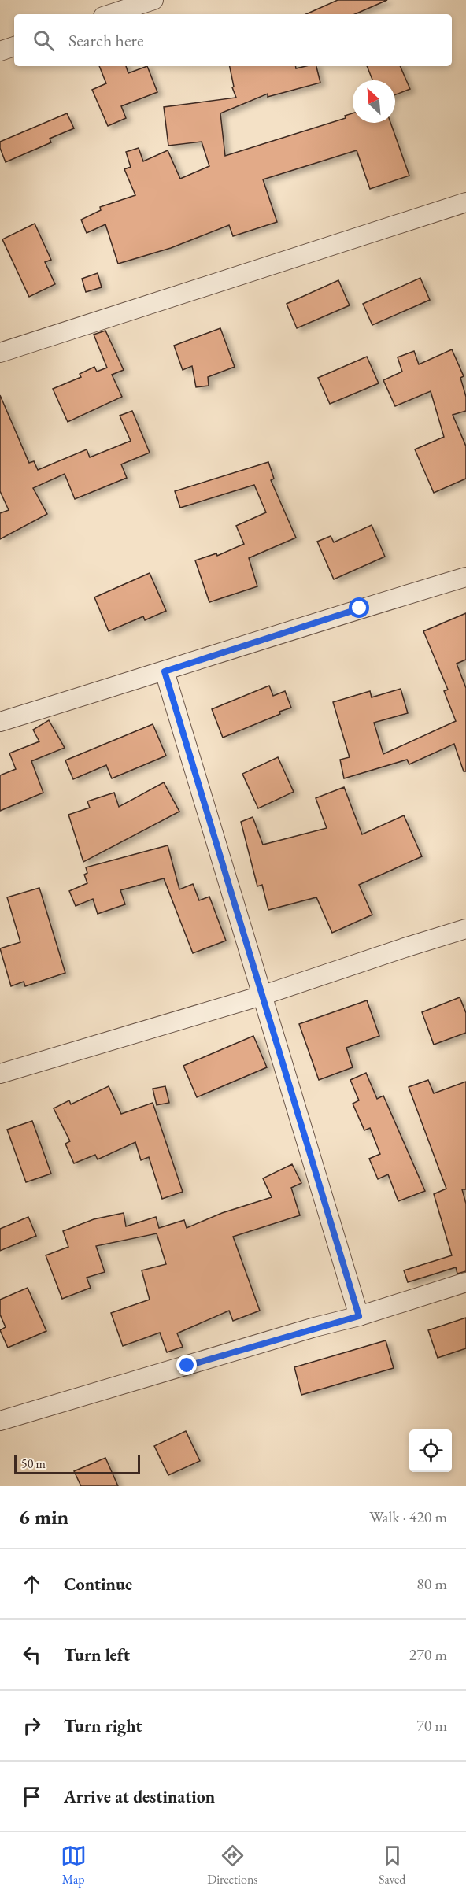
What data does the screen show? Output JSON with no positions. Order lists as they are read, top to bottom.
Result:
{
  "scale_bar": "50 m",
  "north": "top left",
  "page": {
    "search": "Search here",
    "scale": "50 m",
    "heading": ["6 min", "Walk · 420 m"],
    "list": [
      ["Continue", "80 m"],
      ["Turn left", "270 m"],
      ["Turn right", "70 m"],
      "Arrive at destination"
    ],
    "nav": ["Map", "Directions", "Saved"]
  }
}
